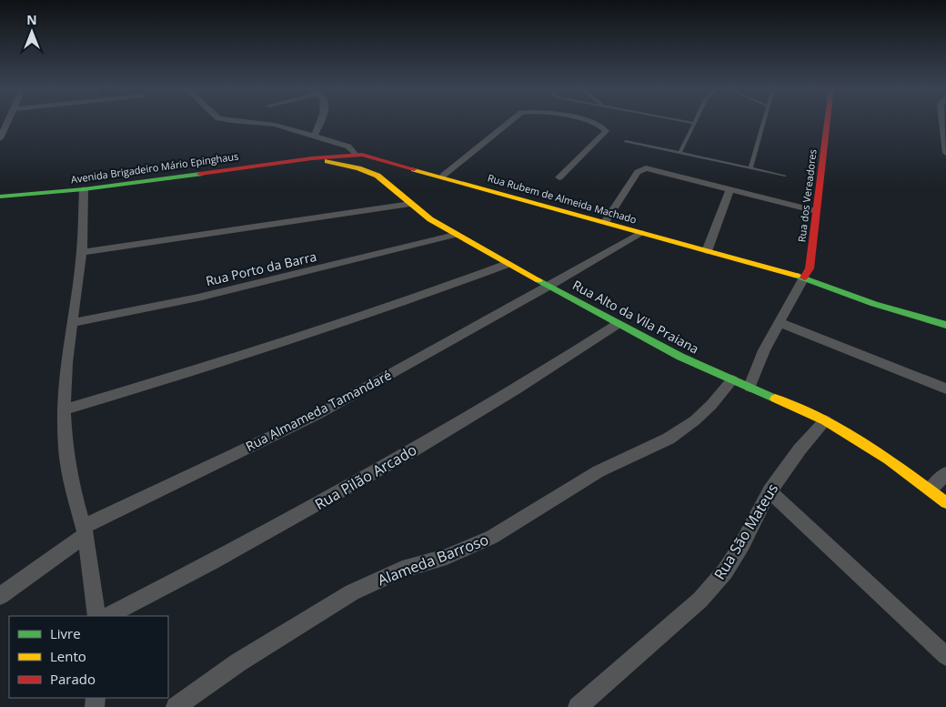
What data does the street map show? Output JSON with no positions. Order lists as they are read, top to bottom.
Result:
{
  "streets": {
    "street": [
      "Avenida Brigadeiro Mário Epinghaus",
      "Rua dos Vereadores",
      "Rua Rubem de Almeida Machado",
      "Rua Porto da Barra",
      "Rua Alto da Vila Praiana",
      "Rua Almameda Tamandaré",
      "Rua Pilão Arcado",
      "Rua São Mateus",
      "Alameda Barroso"
    ]
  },
  "crossings": [
    ["Avenida Brigadeiro Mário Epinghaus", "Rua Rubem de Almeida Machado"],
    ["Avenida Brigadeiro Mário Epinghaus", "Rua Alto da Vila Praiana"],
    ["Rua dos Vereadores", "Rua Rubem de Almeida Machado"],
    ["Rua Rubem de Almeida Machado", "Rua Alto da Vila Praiana"],
    ["Rua Rubem de Almeida Machado", "Rua Almameda Tamandaré"],
    ["Rua Porto da Barra", "Rua Alto da Vila Praiana"],
    ["Rua Alto da Vila Praiana", "Rua Almameda Tamandaré"],
    ["Rua Alto da Vila Praiana", "Rua Pilão Arcado"],
    ["Rua Alto da Vila Praiana", "Rua São Mateus"],
    ["Rua Alto da Vila Praiana", "Alameda Barroso"]
  ],
  "legend": ["Livre", "Lento", "Parado"],
  "north": "top"
}
